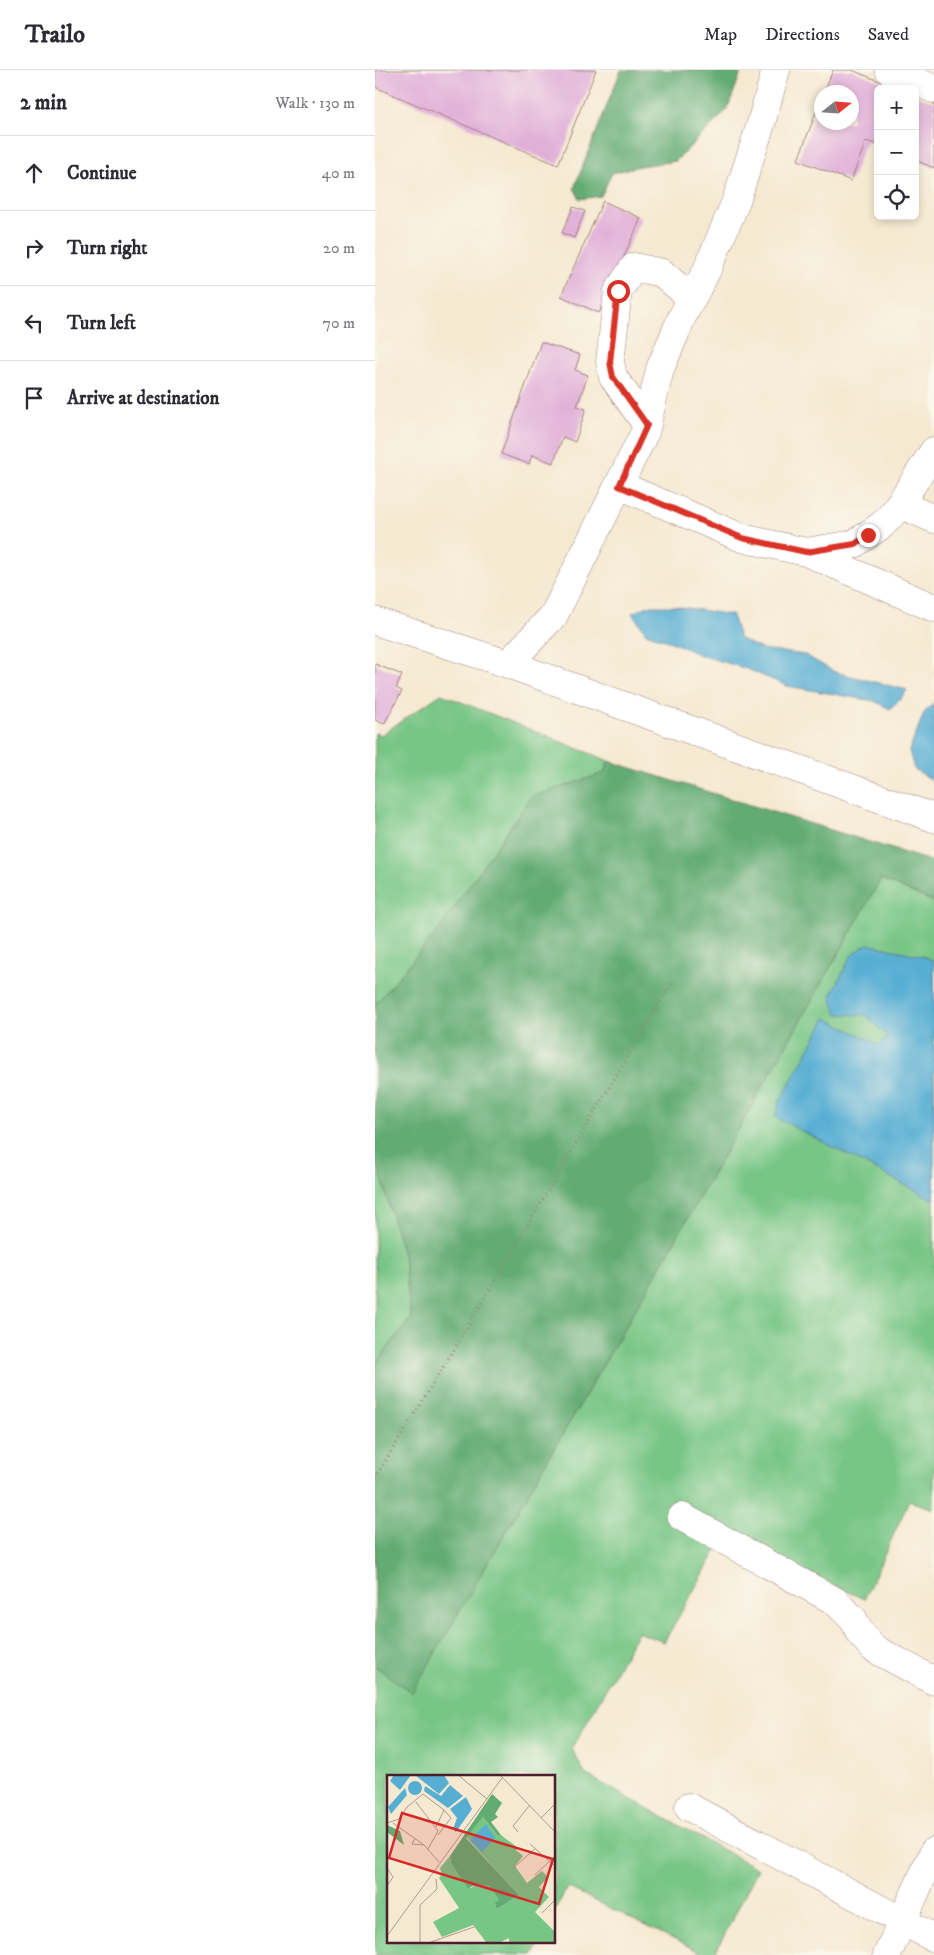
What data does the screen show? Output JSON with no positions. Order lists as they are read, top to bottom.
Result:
{
  "north": "right",
  "page": {
    "header": "Trailo",
    "nav": ["Map", "Directions", "Saved"],
    "heading": ["2 min", "Walk · 130 m"],
    "map_buttons": ["+", "−"],
    "list": [
      ["Continue", "40 m"],
      ["Turn right", "20 m"],
      ["Turn left", "70 m"],
      "Arrive at destination"
    ]
  }
}
